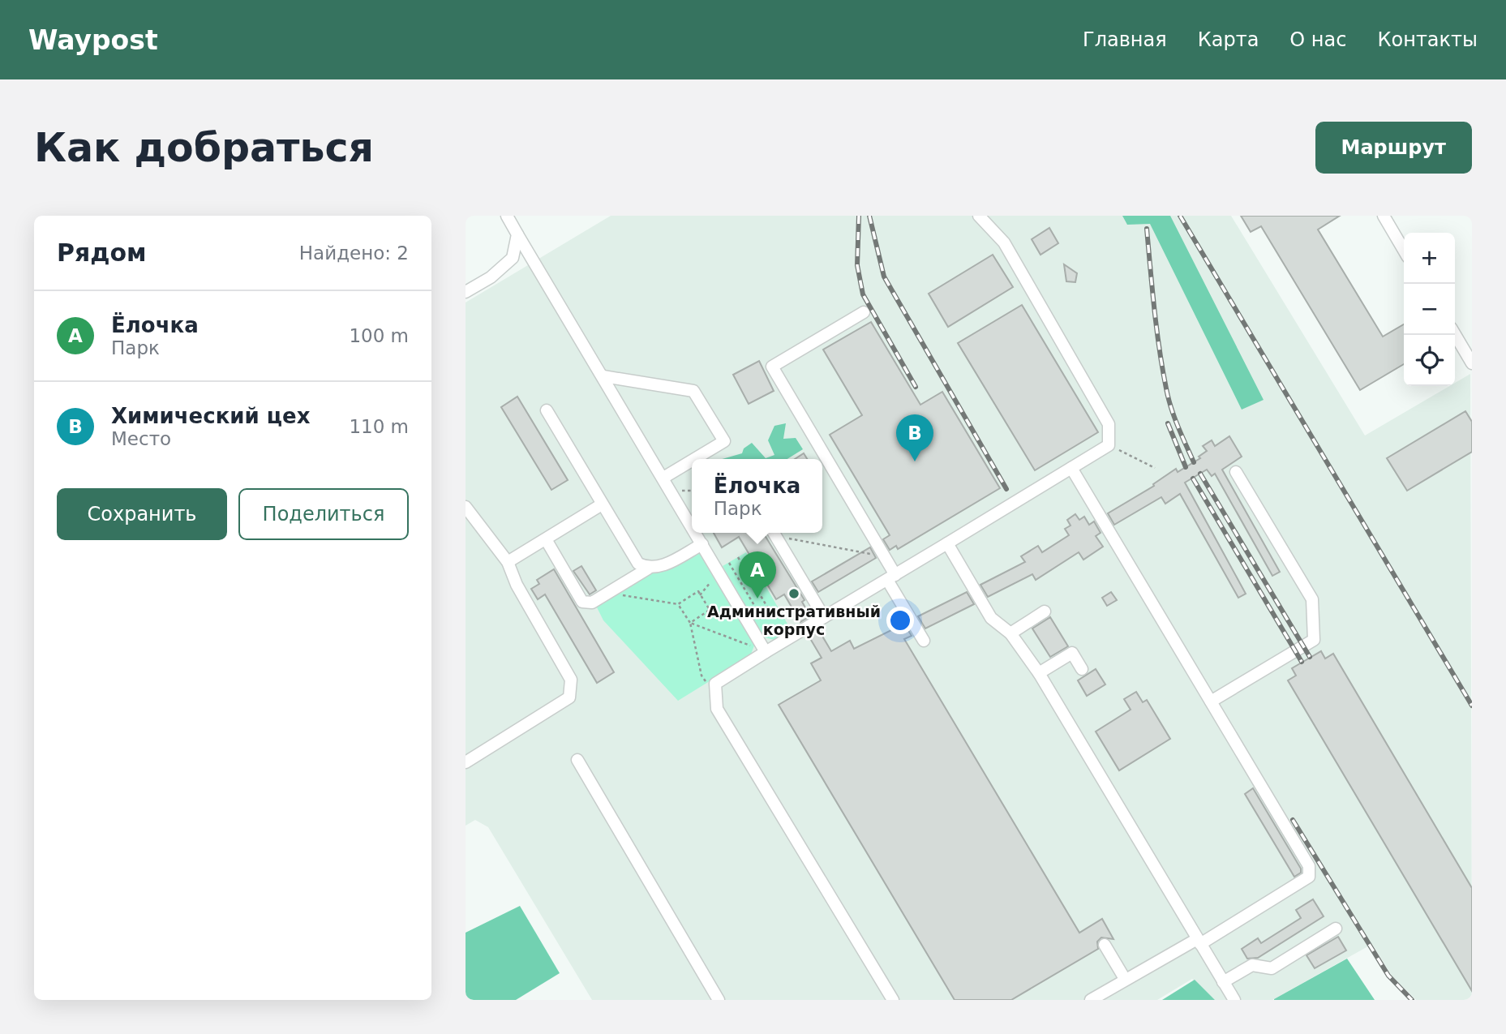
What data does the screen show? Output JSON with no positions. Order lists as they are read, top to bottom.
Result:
{
  "places": ["Административный корпус"],
  "page": {
    "header": "Waypost",
    "nav": [
      "Главная",
      "Карта",
      "О нас",
      "Контакты"
    ],
    "buttons": [
      "Маршрут",
      ["Сохранить", "Поделиться"]
    ],
    "title": "Как добраться",
    "heading": ["Рядом", "Найдено: 2"],
    "map_buttons": ["+", "−"],
    "list": [
      {
        "mark": "A",
        "name": "Ёлочка",
        "note": "Парк",
        "value": "100 m"
      },
      {
        "mark": "B",
        "name": "Химический цех",
        "note": "Место",
        "value": "110 m"
      }
    ],
    "pins": ["B", "A"],
    "popup": ["Ёлочка", "Парк"]
  }
}
